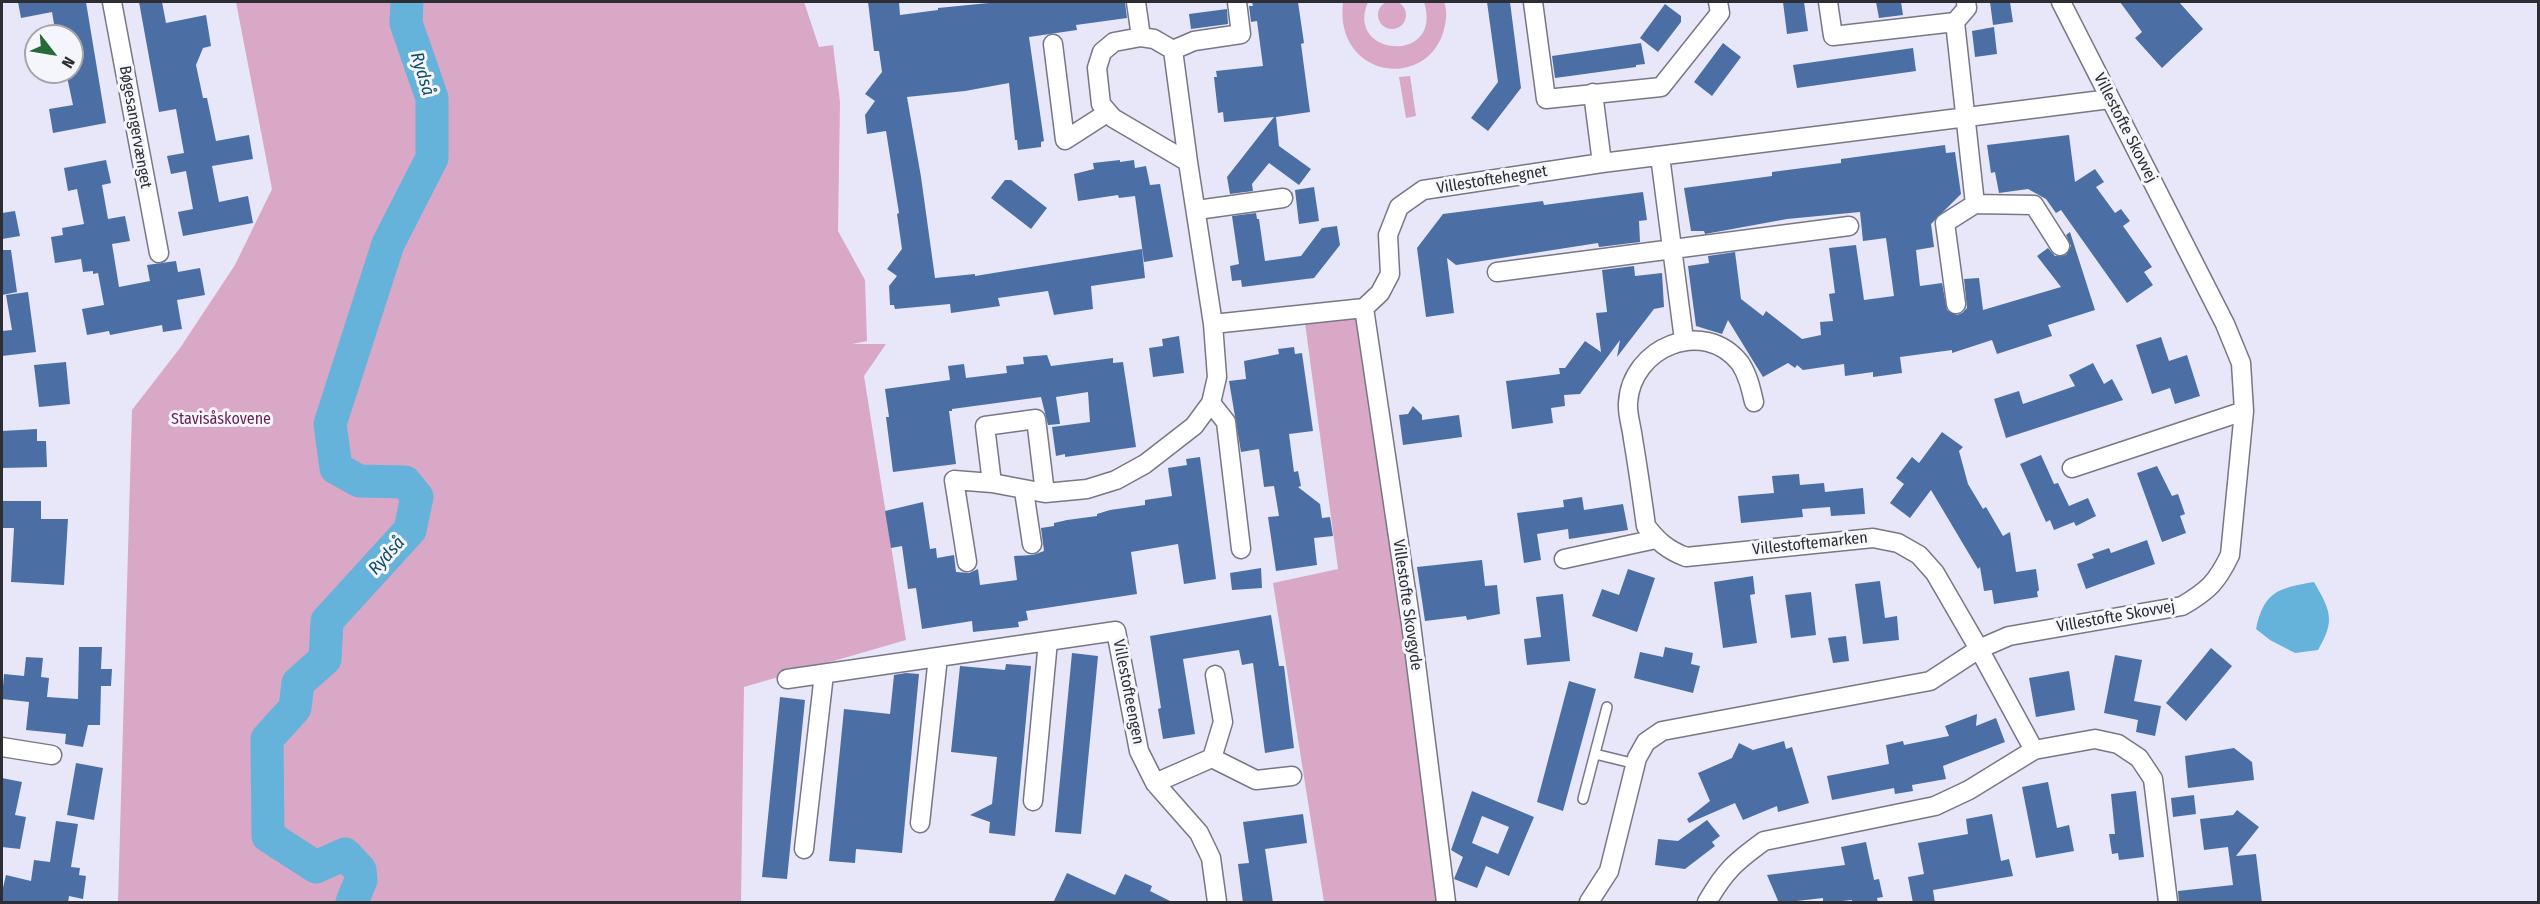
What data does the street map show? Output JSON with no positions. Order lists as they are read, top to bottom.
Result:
{
  "streets": {
    "street": [
      "Bøgesangervænget",
      "Villestofte Skovvej",
      "Villestoftehegnet",
      "Villestoftemarken",
      "Villestofte Skovgyde",
      "Villestofteengen"
    ]
  },
  "crossings": [
    ["Villestofte Skovvej", "Villestoftehegnet"],
    ["Villestofte Skovvej", "Villestoftemarken"],
    ["Villestoftehegnet", "Villestofte Skovgyde"]
  ],
  "water": ["Rydså"],
  "parks": ["Stavisåskovene"],
  "north": "bottom right"
}
